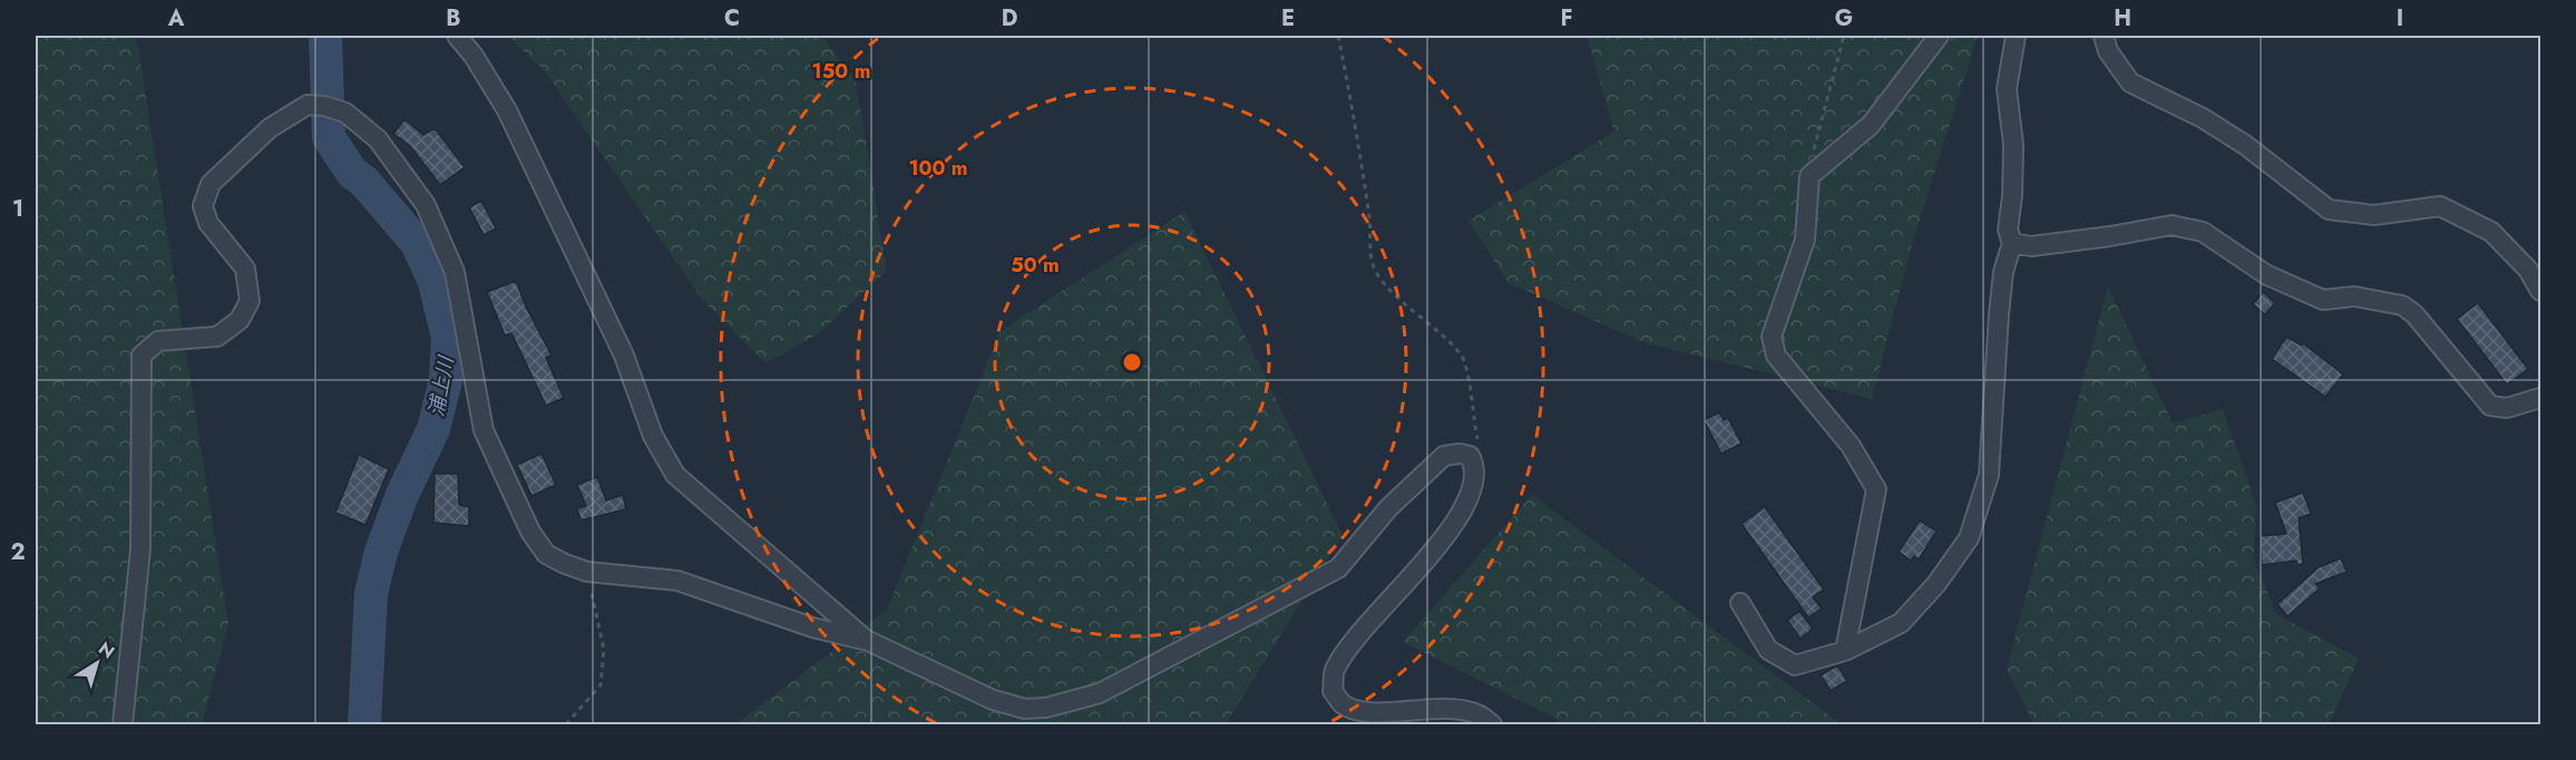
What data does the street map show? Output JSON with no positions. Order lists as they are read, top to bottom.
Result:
{
  "water": ["浦上川"],
  "north": "top right",
  "grid": {
    "columns": [
      "A",
      "B",
      "C",
      "D",
      "E",
      "F",
      "G",
      "H",
      "I"
    ],
    "rows": ["1", "2"]
  },
  "rings": ["150 m", "100 m", "50 m"]
}
